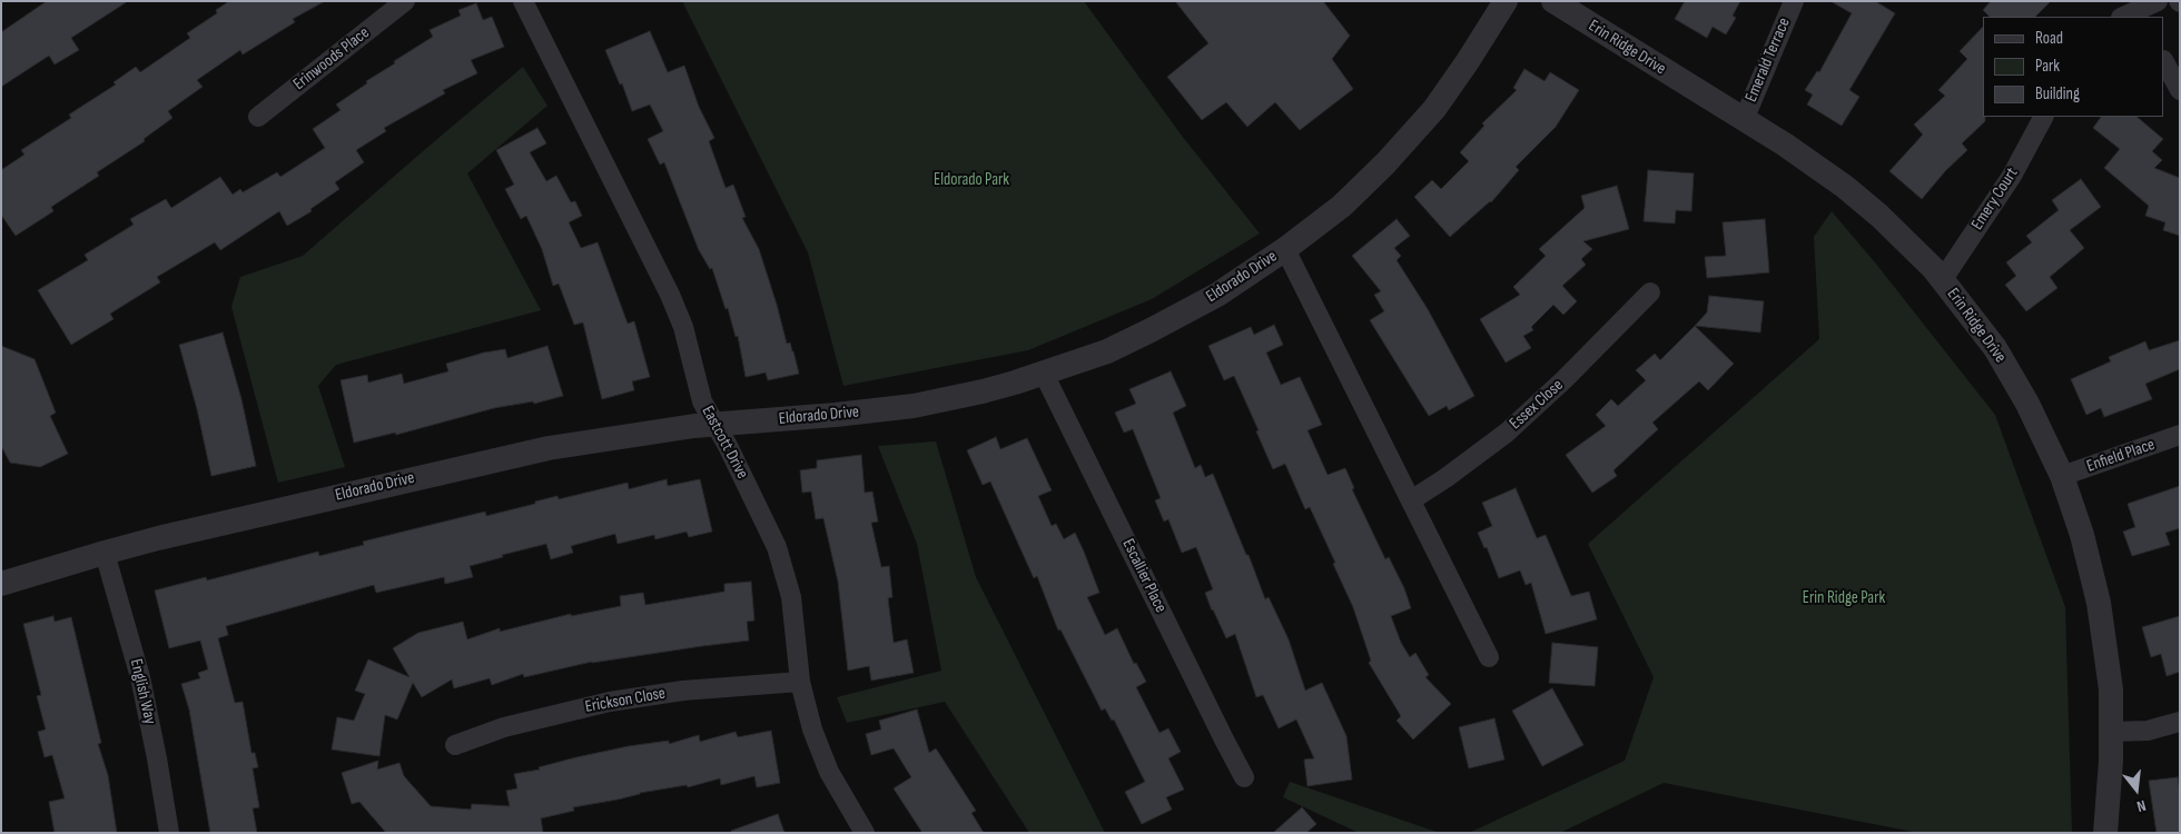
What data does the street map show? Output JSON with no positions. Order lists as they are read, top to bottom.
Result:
{
  "streets": {
    "street": [
      "Erin Ridge Drive",
      "Erinwoods Place",
      "Emerald Terrace",
      "Emery Court",
      "Eldorado Drive",
      "Essex Close",
      "Eastcott Drive",
      "Enfield Place",
      "Escallier Place",
      "English Way",
      "Erickson Close"
    ]
  },
  "crossings": [
    ["Erin Ridge Drive", "Emerald Terrace"],
    ["Erin Ridge Drive", "Emery Court"],
    ["Erin Ridge Drive", "Enfield Place"],
    ["Eldorado Drive", "Eastcott Drive"],
    ["Eldorado Drive", "Escallier Place"],
    ["Eldorado Drive", "English Way"],
    ["Eastcott Drive", "Erickson Close"]
  ],
  "parks": ["Eldorado Park", "Erin Ridge Park"],
  "legend": ["Road", "Park", "Building"],
  "north": "bottom"
}
